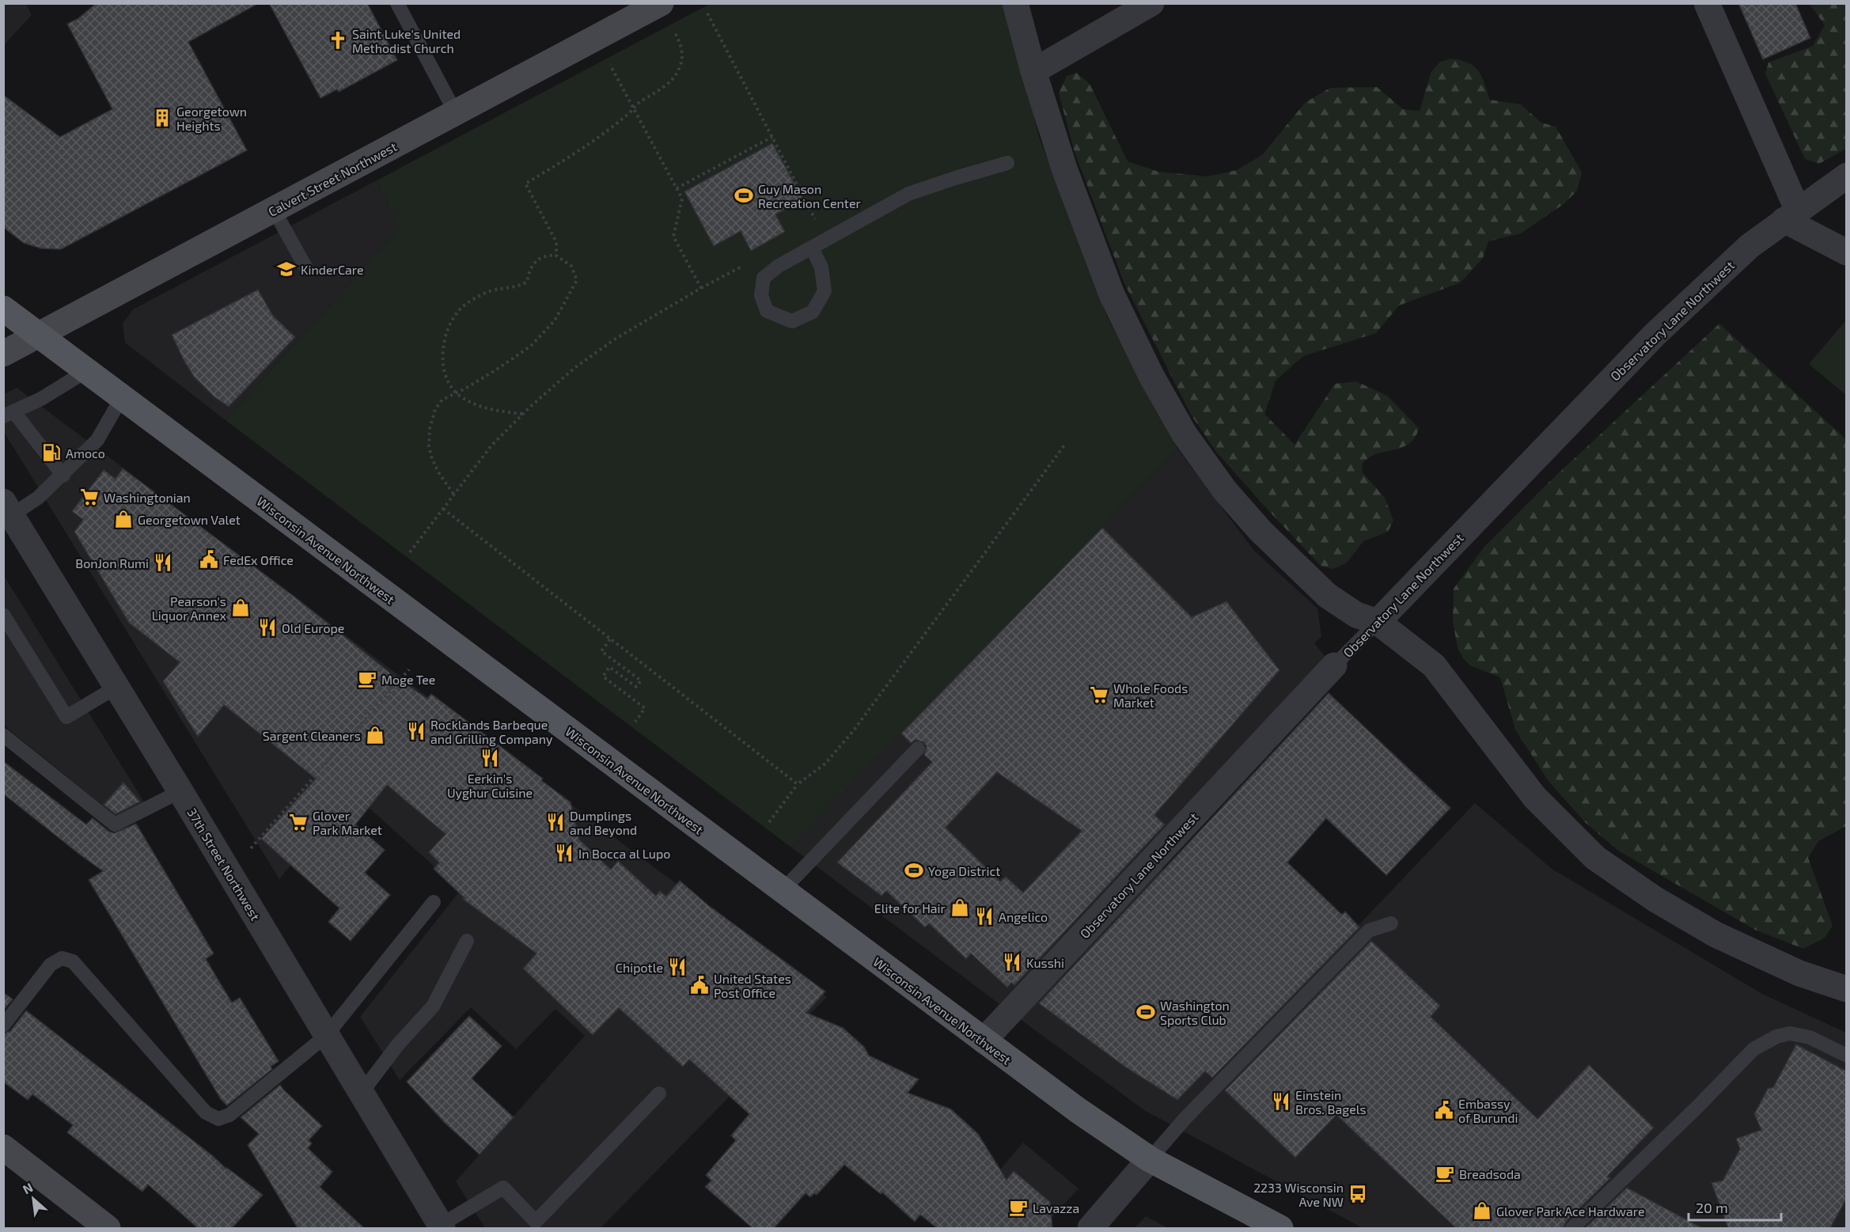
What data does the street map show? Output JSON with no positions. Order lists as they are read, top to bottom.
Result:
{
  "streets": {
    "main road": ["Wisconsin Avenue Northwest"],
    "street": ["Calvert Street Northwest", "Observatory Lane Northwest", "37th Street Northwest"]
  },
  "crossings": [
    ["Calvert Street Northwest", "Wisconsin Avenue Northwest"],
    ["Observatory Lane Northwest", "Wisconsin Avenue Northwest"]
  ],
  "places": {
    "church": ["Saint Luke's United Methodist Church"],
    "building": ["Georgetown Heights"],
    "sports": ["Guy Mason Recreation Center", "Yoga District", "Washington Sports Club"],
    "school or university": ["KinderCare"],
    "fuel station": ["Amoco"],
    "supermarket": ["Washingtonian", "Whole Foods Market", "Glover Park Market"],
    "shop": [
      "Georgetown Valet",
      "Pearson's Liquor Annex",
      "Sargent Cleaners",
      "Elite for Hair",
      "Glover Park Ace Hardware"
    ],
    "public building": ["FedEx Office", "United States Post Office", "Embassy of Burundi"],
    "restaurant": [
      "BonJon Rumi",
      "Old Europe",
      "Rocklands Barbeque and Grilling Company",
      "Eerkin's Uyghur Cuisine",
      "Dumplings and Beyond",
      "In Bocca al Lupo",
      "Angelico",
      "Kusshi",
      "Chipotle",
      "Einstein Bros. Bagels"
    ],
    "cafe": ["Moge Tee", "Breadsoda", "Lavazza"],
    "bus stop": ["2233 Wisconsin Ave NW"]
  },
  "scale_bar": "20 m",
  "north": "top left"
}
